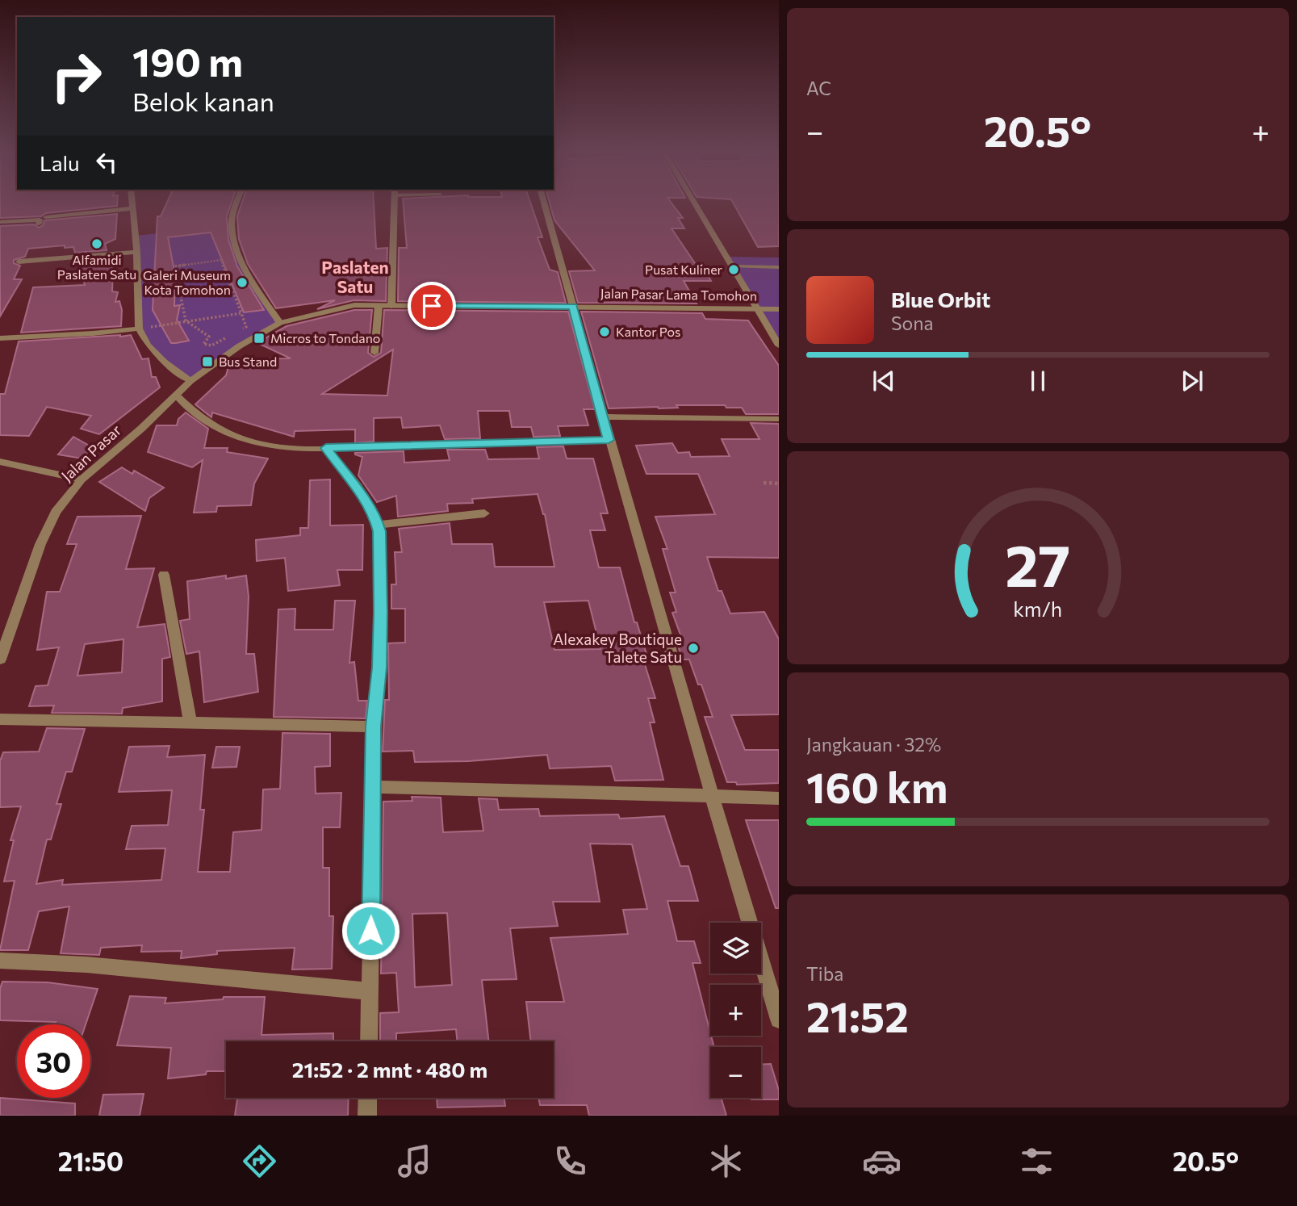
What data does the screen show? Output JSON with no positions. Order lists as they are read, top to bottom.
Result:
{
  "streets": {
    "street": ["Jalan Pasar Lama Tomohon", "Jalan Pasar"]
  },
  "crossings": [
    ["Jalan Pasar Lama Tomohon", "Jalan Pasar"]
  ],
  "districts": ["Paslaten Satu"],
  "places": {
    "other": [
      "Alfamidi Paslaten Satu",
      "Pusat Kuliner",
      "Galeri Museum Kota Tomohon",
      "Kantor Pos",
      "Alexakey Boutique Talete Satu"
    ],
    "transit": ["Micros to Tondano", "Bus Stand"]
  },
  "page": {
    "tile": [
      "AC",
      ["Jangkauan · 32%", "160 km"],
      ["Tiba", "21:52"]
    ],
    "turn": ["190 m", "Belok kanan"],
    "heat": ["−", "20.5°", "+"],
    "then": "Lalu",
    "song": ["Blue Orbit", "Sona"],
    "map_buttons": ["+", "−"],
    "limit": "30",
    "trip": "21:52 · 2 mnt · 480 m",
    "tabs": ["21:50", "20.5°"],
    "gauge": ["27", "km/h"]
  }
}
